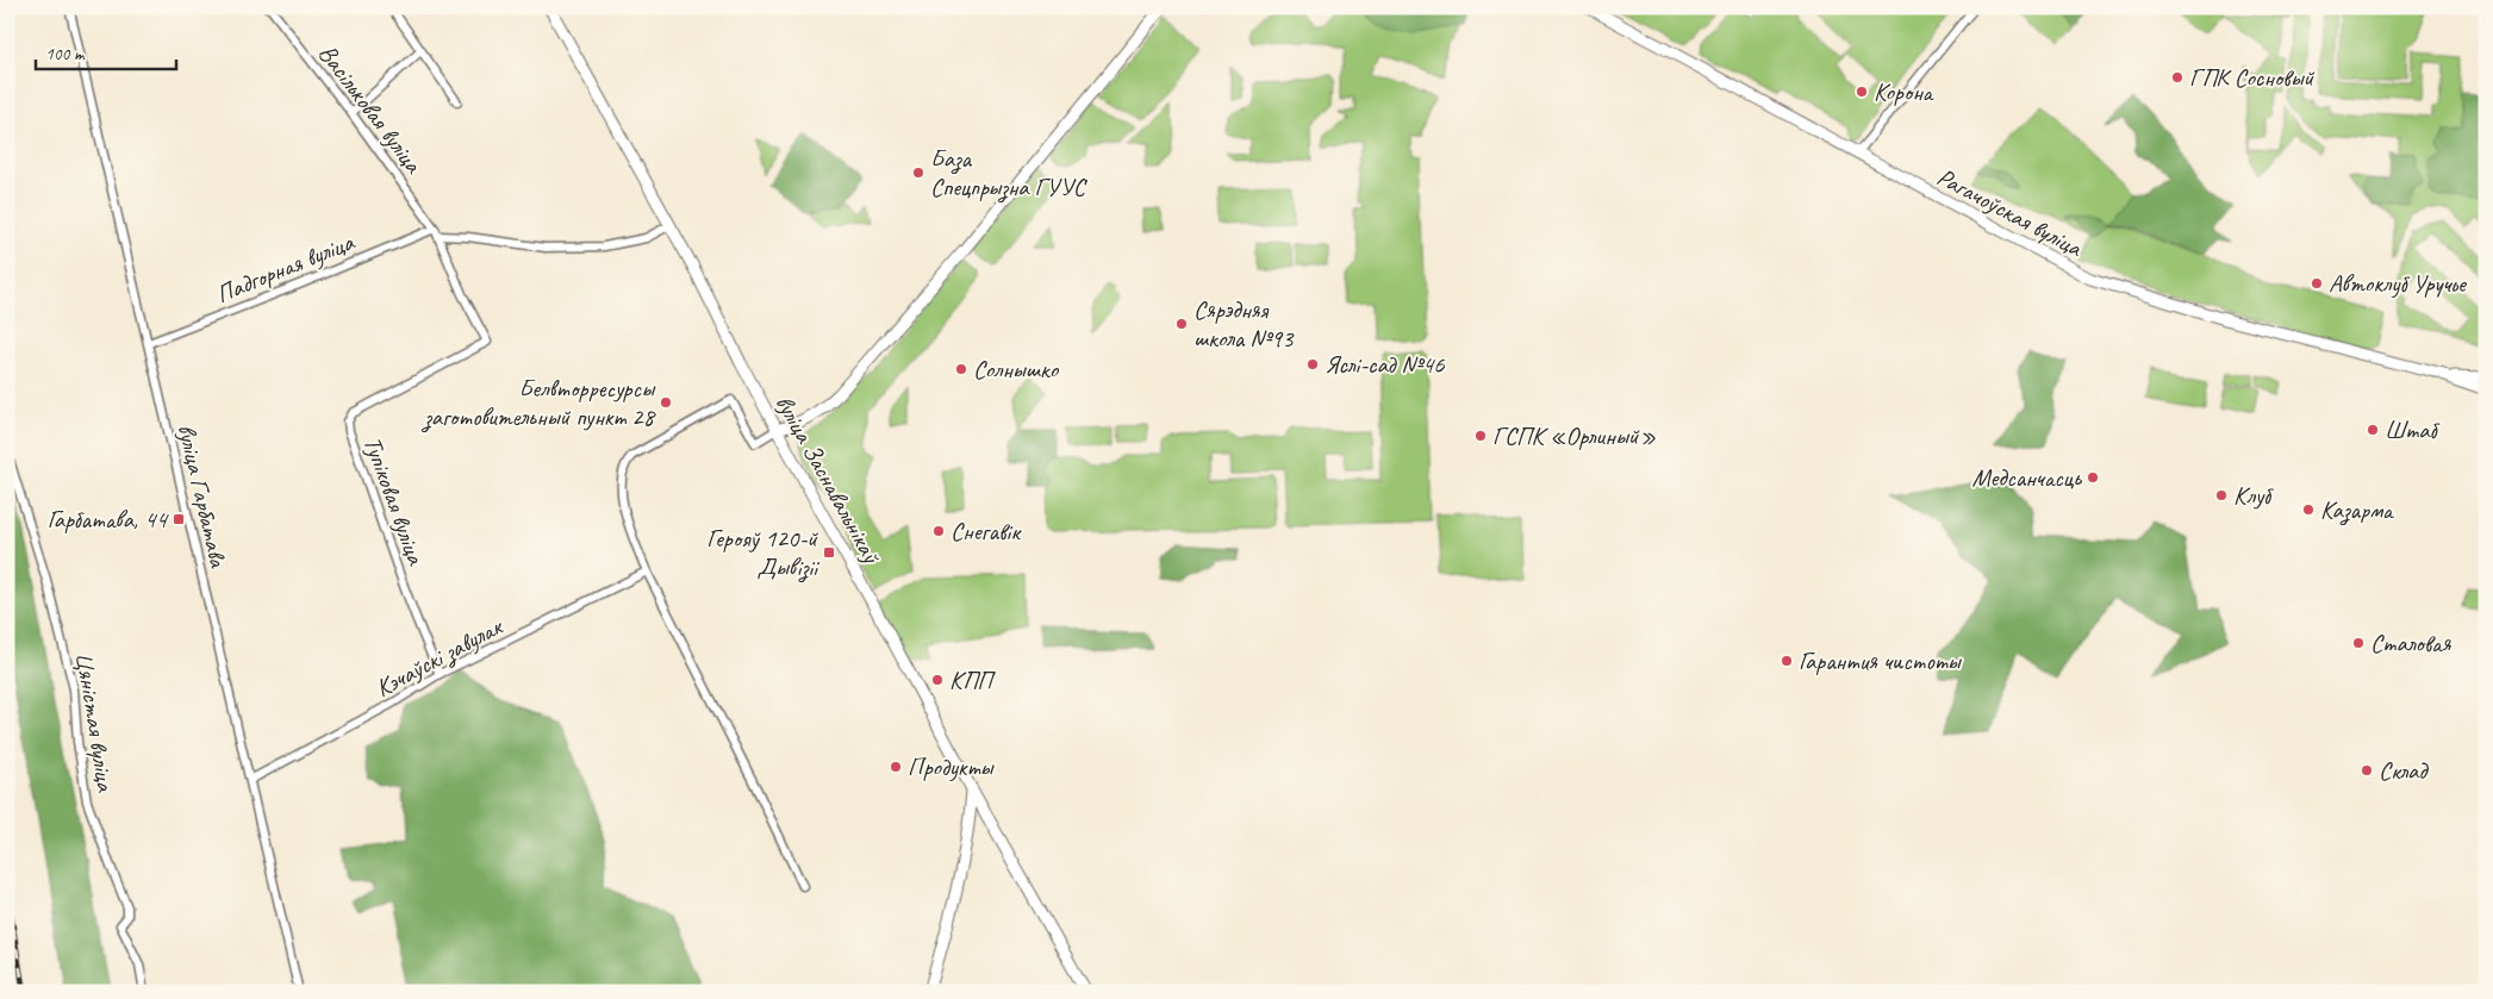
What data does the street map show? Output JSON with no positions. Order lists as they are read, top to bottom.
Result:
{
  "streets": {
    "street": [
      "Васільковая вуліца",
      "Рагачоўская вуліца",
      "Падгорная вуліца",
      "вуліца Заснавальнікаў",
      "вуліца Гарбатава",
      "Тупіковая вуліца",
      "Кэчаўскі завулак",
      "Цяністая вуліца"
    ]
  },
  "crossings": [
    ["Васільковая вуліца", "Падгорная вуліца"],
    ["Васільковая вуліца", "Тупіковая вуліца"],
    ["Падгорная вуліца", "вуліца Гарбатава"],
    ["вуліца Гарбатава", "Кэчаўскі завулак"],
    ["Тупіковая вуліца", "Кэчаўскі завулак"]
  ],
  "places": {
    "other": [
      "ГПК Сосновый",
      "Корона",
      "База Спецпрызна ГУУС",
      "Автоклуб Уручье",
      "Сярэдняя школа №93",
      "Яслі-сад №46",
      "Солнышко",
      "Белвторресурсы заготовительный пункт 28",
      "Штаб",
      "ГСПК «Орлиный»",
      "Медсанчасць",
      "Клуб",
      "Казарма",
      "Снегавік",
      "Сталовая",
      "Гарантия чистоты",
      "КПП",
      "Продукты",
      "Склад"
    ],
    "transit": ["Гарбатава, 44", "Герояў 120-й Дывізіі"]
  },
  "scale_bar": "100 m"
}
